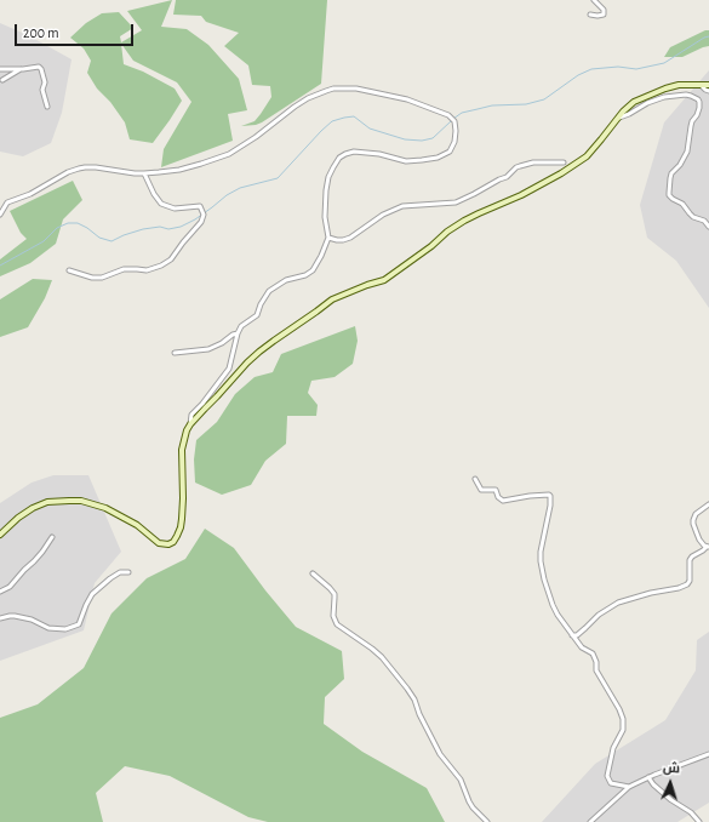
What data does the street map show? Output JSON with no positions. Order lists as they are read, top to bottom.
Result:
{
  "scale_bar": "200 m",
  "north": "top"
}
